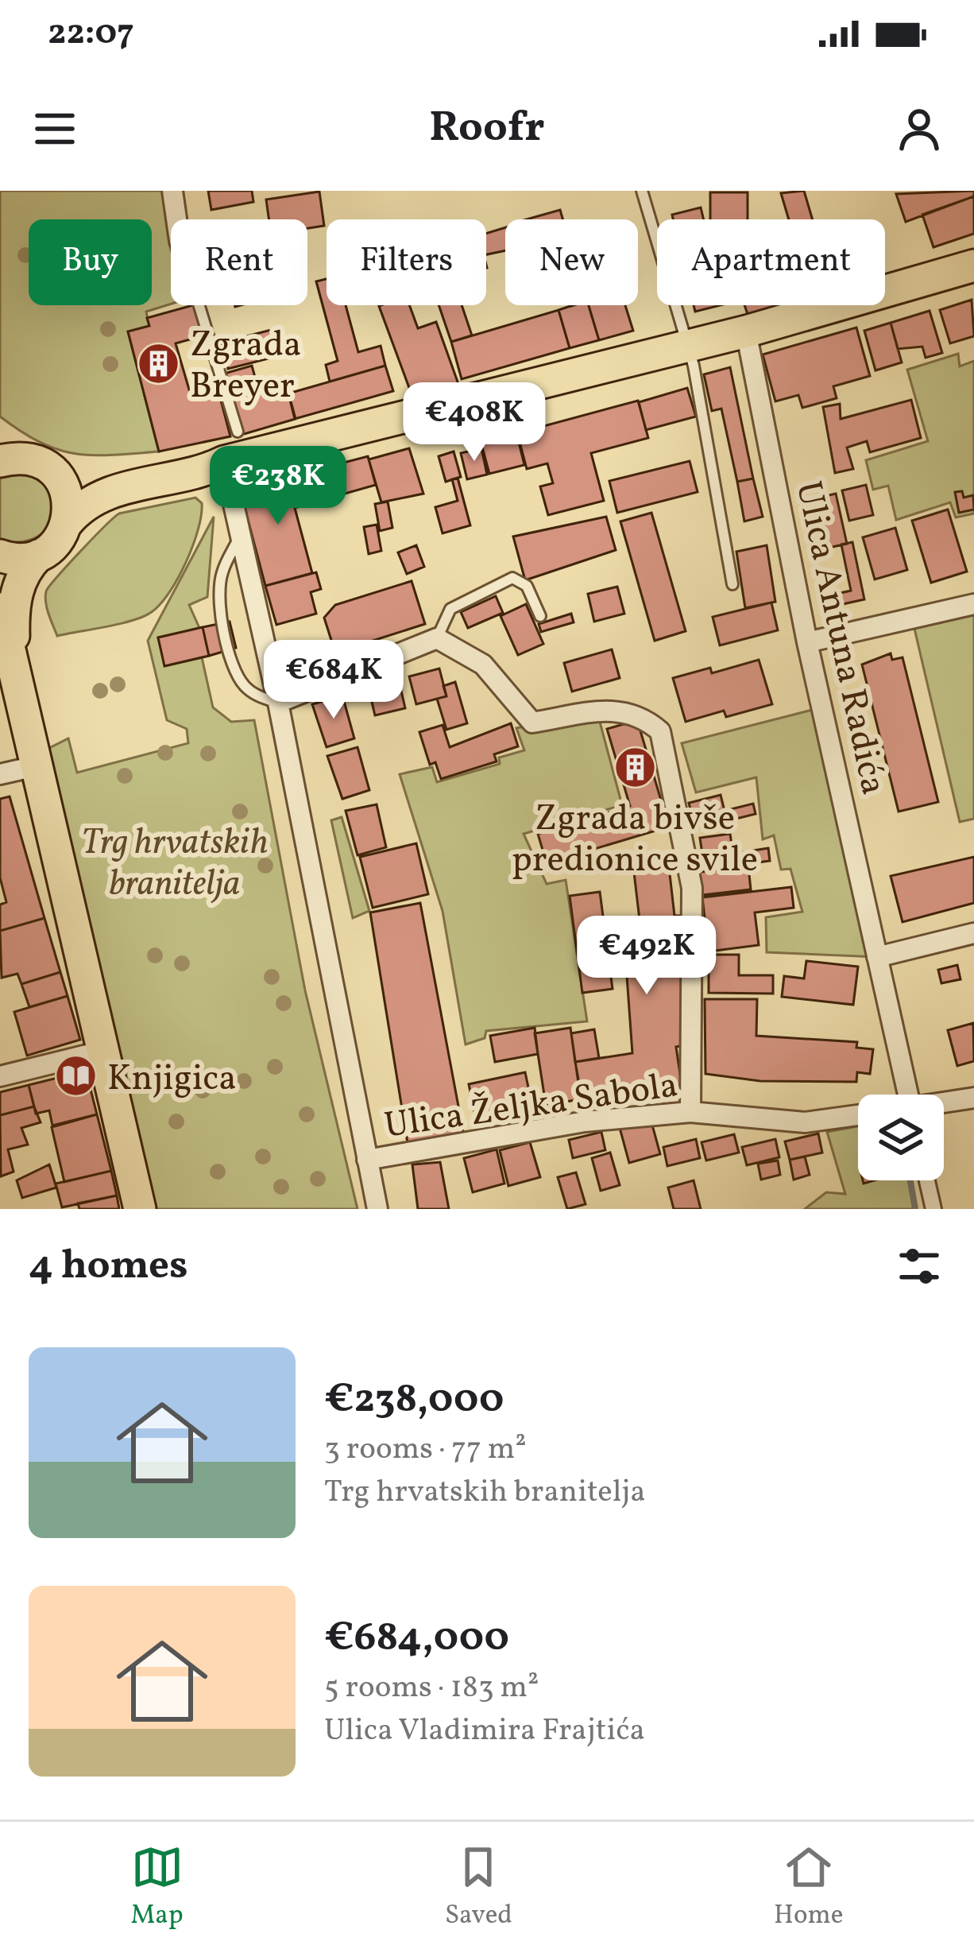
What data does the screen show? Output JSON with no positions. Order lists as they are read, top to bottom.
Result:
{
  "streets": {
    "street": ["Ulica Antuna Radića", "Ulica Željka Sabola"]
  },
  "parks": ["Trg hrvatskih branitelja"],
  "places": {
    "building": ["Zgrada Breyer", "Zgrada bivše predionice svile"],
    "library": ["Knjigica"]
  },
  "page": {
    "status": "22:07",
    "header": "Roofr",
    "chip": [
      "Buy",
      "Rent",
      "Filters",
      "New",
      "Apartment"
    ],
    "price": [
      "€408K",
      "€238K",
      "€684K",
      "€492K"
    ],
    "heading": "4 homes",
    "list": [
      {
        "name": "€238,000",
        "note": "3 rooms · 77 m² · Trg hrvatskih branitelja"
      },
      {
        "name": "€684,000",
        "note": "5 rooms · 183 m² · Ulica Vladimira Frajtića"
      }
    ],
    "tabs": ["Map", "Saved", "Home"]
  }
}
